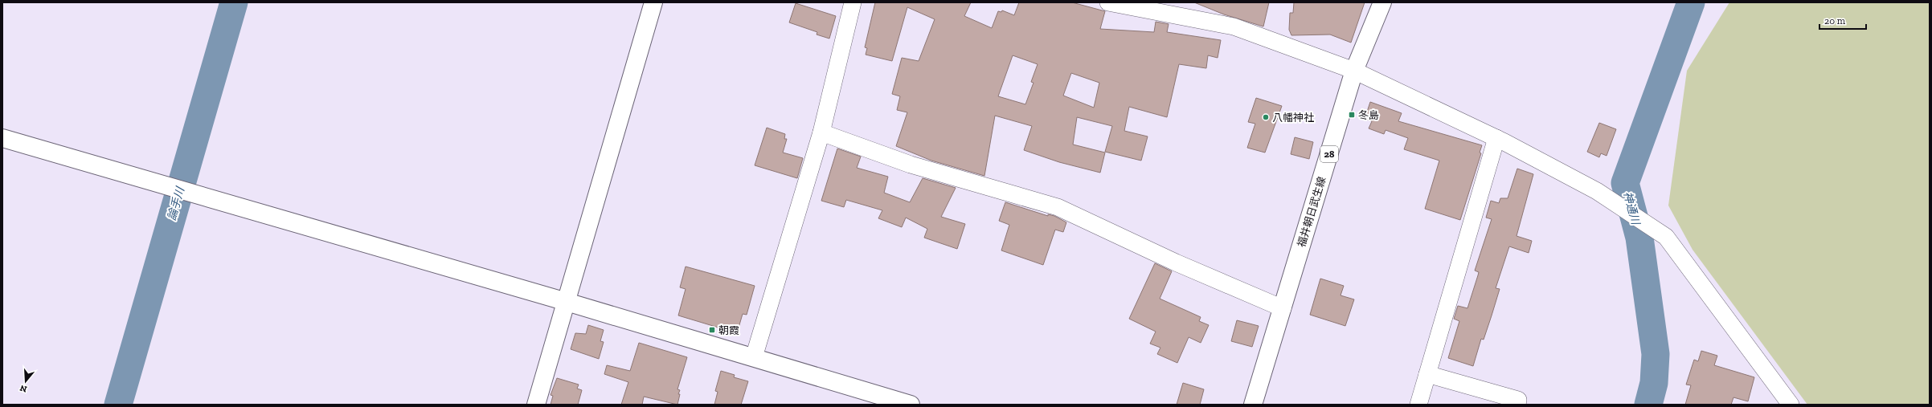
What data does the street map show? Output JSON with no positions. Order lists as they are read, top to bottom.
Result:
{
  "streets": {
    "street": ["28", "福井朝日武生線"]
  },
  "water": ["論手川", "神通川"],
  "places": {
    "transit": ["冬島", "朝霞"],
    "other": ["八幡神社"]
  },
  "scale_bar": "20 m",
  "north": "bottom"
}
